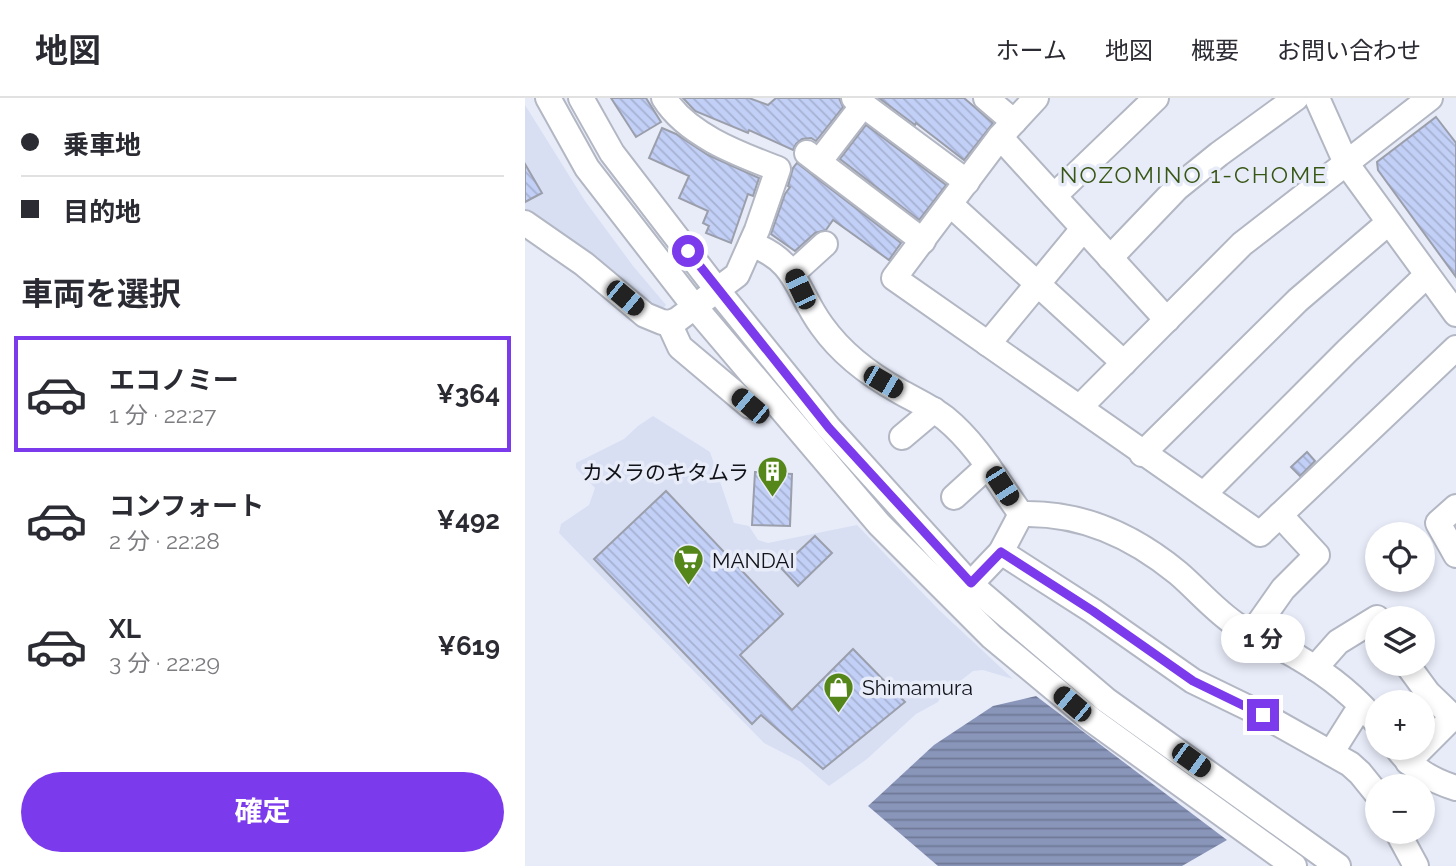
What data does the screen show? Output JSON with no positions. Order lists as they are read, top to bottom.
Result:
{
  "districts": ["NOZOMINO 1-CHOME"],
  "places": {
    "building": ["カメラのキタムラ"],
    "supermarket": ["MANDAI"],
    "shop": ["Shimamura"]
  },
  "page": {
    "header": "地図",
    "nav": [
      "ホーム",
      "地図",
      "概要",
      "お問い合わせ"
    ],
    "banner": ["乗車地", "目的地"],
    "heading": "車両を選択",
    "list": [
      {
        "name": "エコノミー",
        "note": "1 分 · 22:27",
        "value": "¥364"
      },
      {
        "name": "コンフォート",
        "note": "2 分 · 22:28",
        "value": "¥492"
      },
      {
        "name": "XL",
        "note": "3 分 · 22:29",
        "value": "¥619"
      }
    ],
    "map_buttons": ["+", "−"],
    "bubble": "1 分",
    "buttons": "確定"
  }
}
